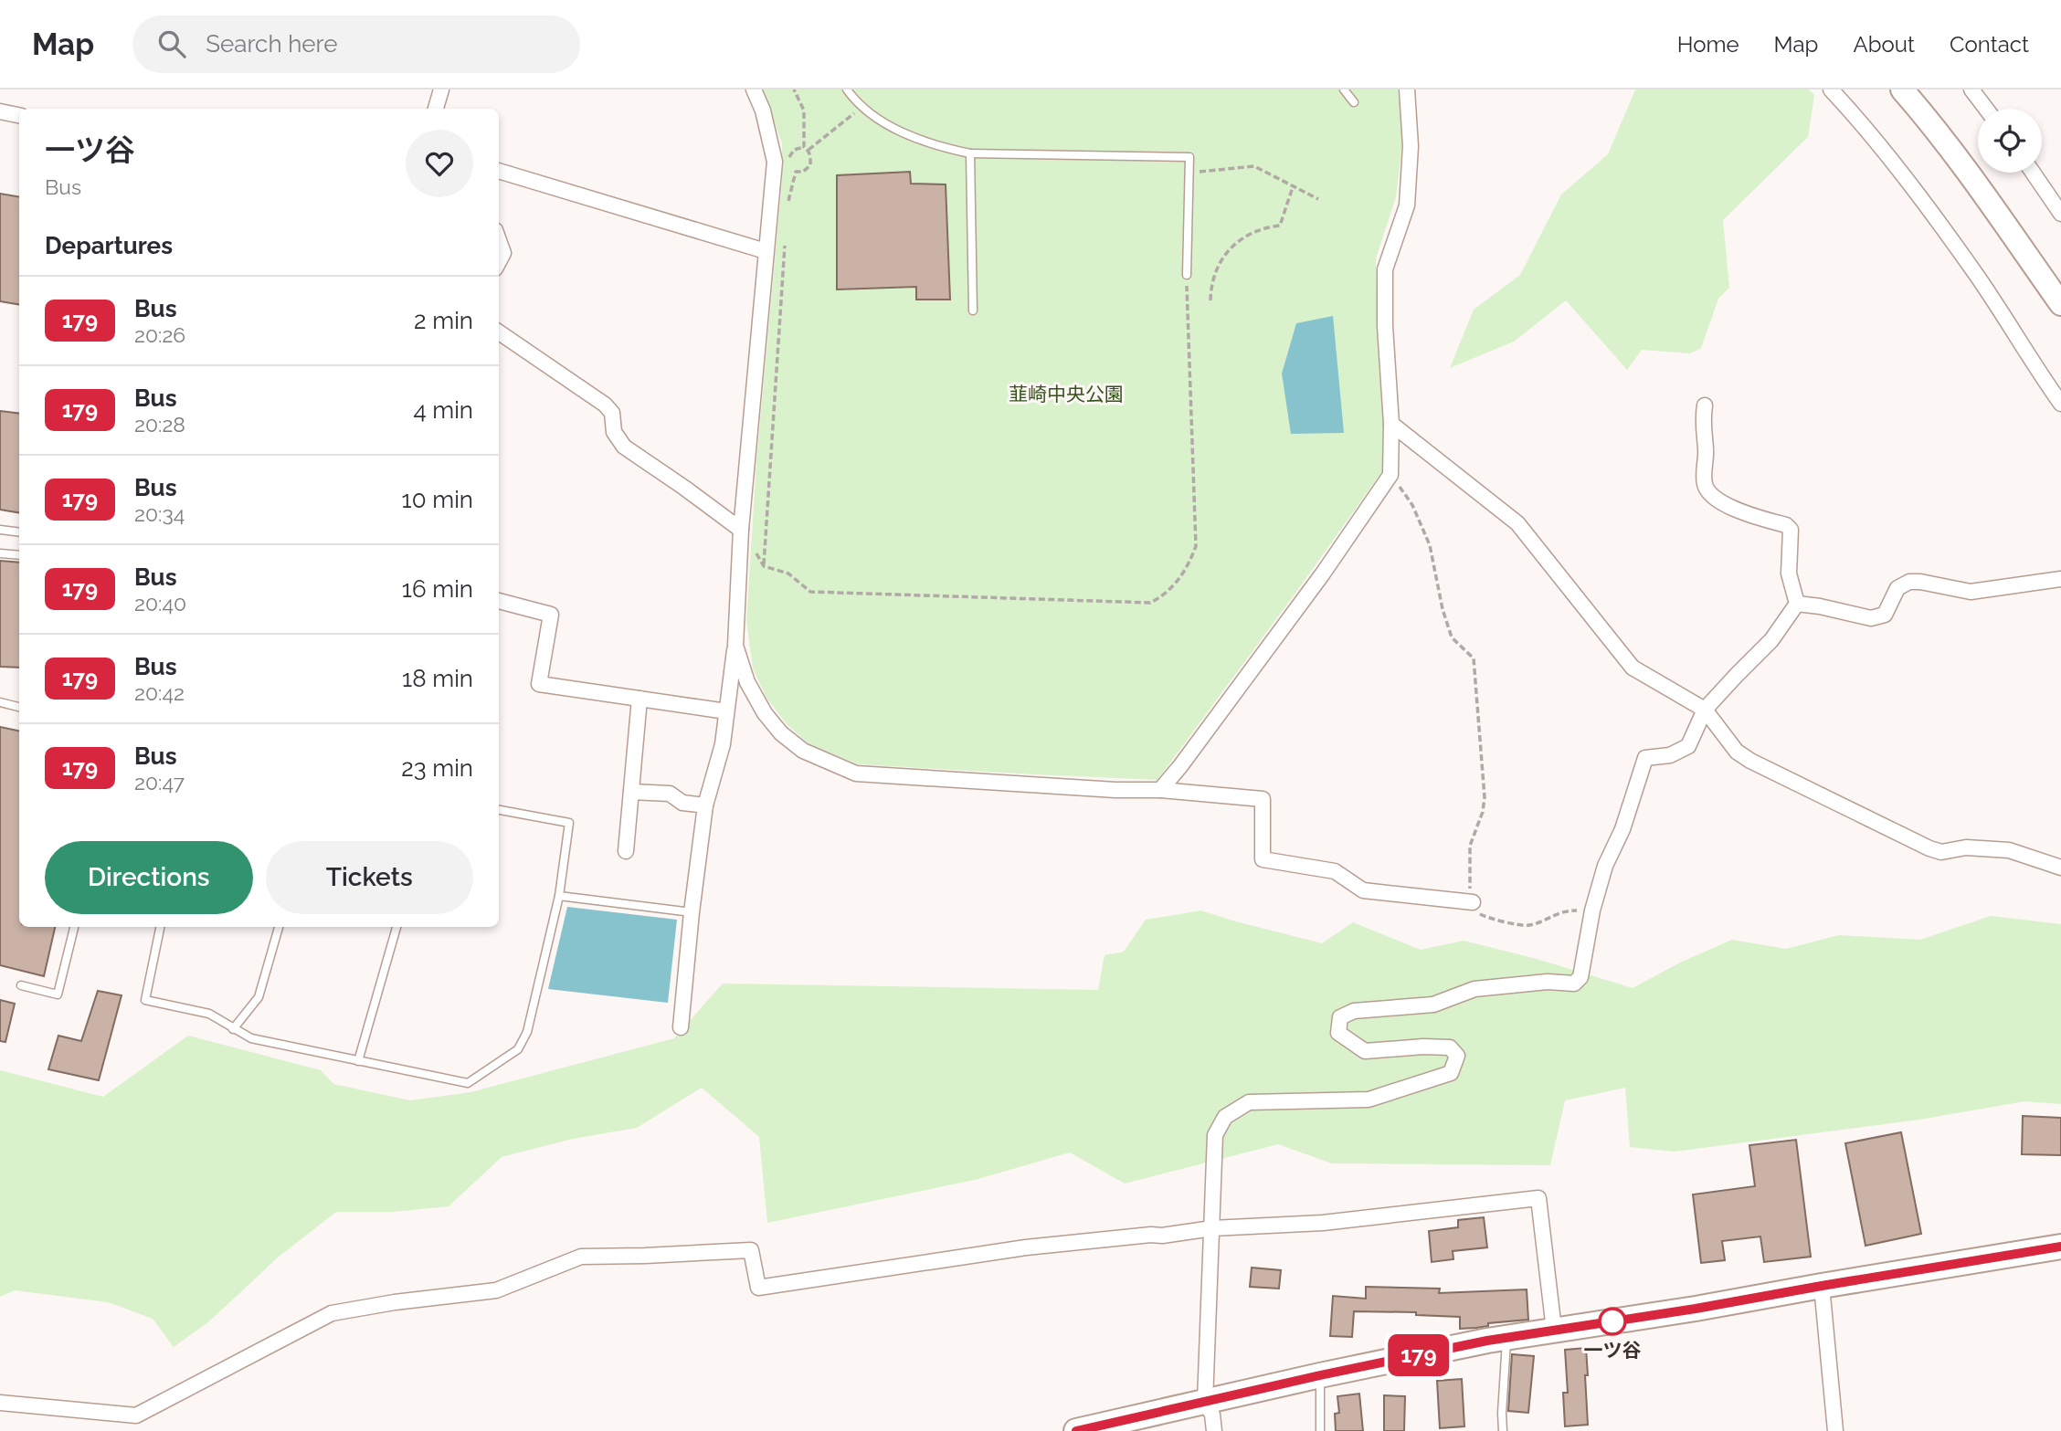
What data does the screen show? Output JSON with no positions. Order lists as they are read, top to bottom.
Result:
{
  "parks": ["韮崎中央公園"],
  "places": ["一ツ谷"],
  "lines": ["bus line 179"],
  "page": {
    "header": "Map",
    "search": "Search here",
    "nav": [
      "Home",
      "Map",
      "About",
      "Contact"
    ],
    "on_map": "179",
    "heading": [
      ["一ツ谷", "Bus"],
      "Departures"
    ],
    "list": [
      {
        "mark": "179",
        "name": "Bus",
        "note": "20:26",
        "value": "2 min"
      },
      {
        "mark": "179",
        "name": "Bus",
        "note": "20:28",
        "value": "4 min"
      },
      {
        "mark": "179",
        "name": "Bus",
        "note": "20:34",
        "value": "10 min"
      },
      {
        "mark": "179",
        "name": "Bus",
        "note": "20:40",
        "value": "16 min"
      },
      {
        "mark": "179",
        "name": "Bus",
        "note": "20:42",
        "value": "18 min"
      },
      {
        "mark": "179",
        "name": "Bus",
        "note": "20:47",
        "value": "23 min"
      }
    ],
    "buttons": ["Directions", "Tickets"]
  }
}
